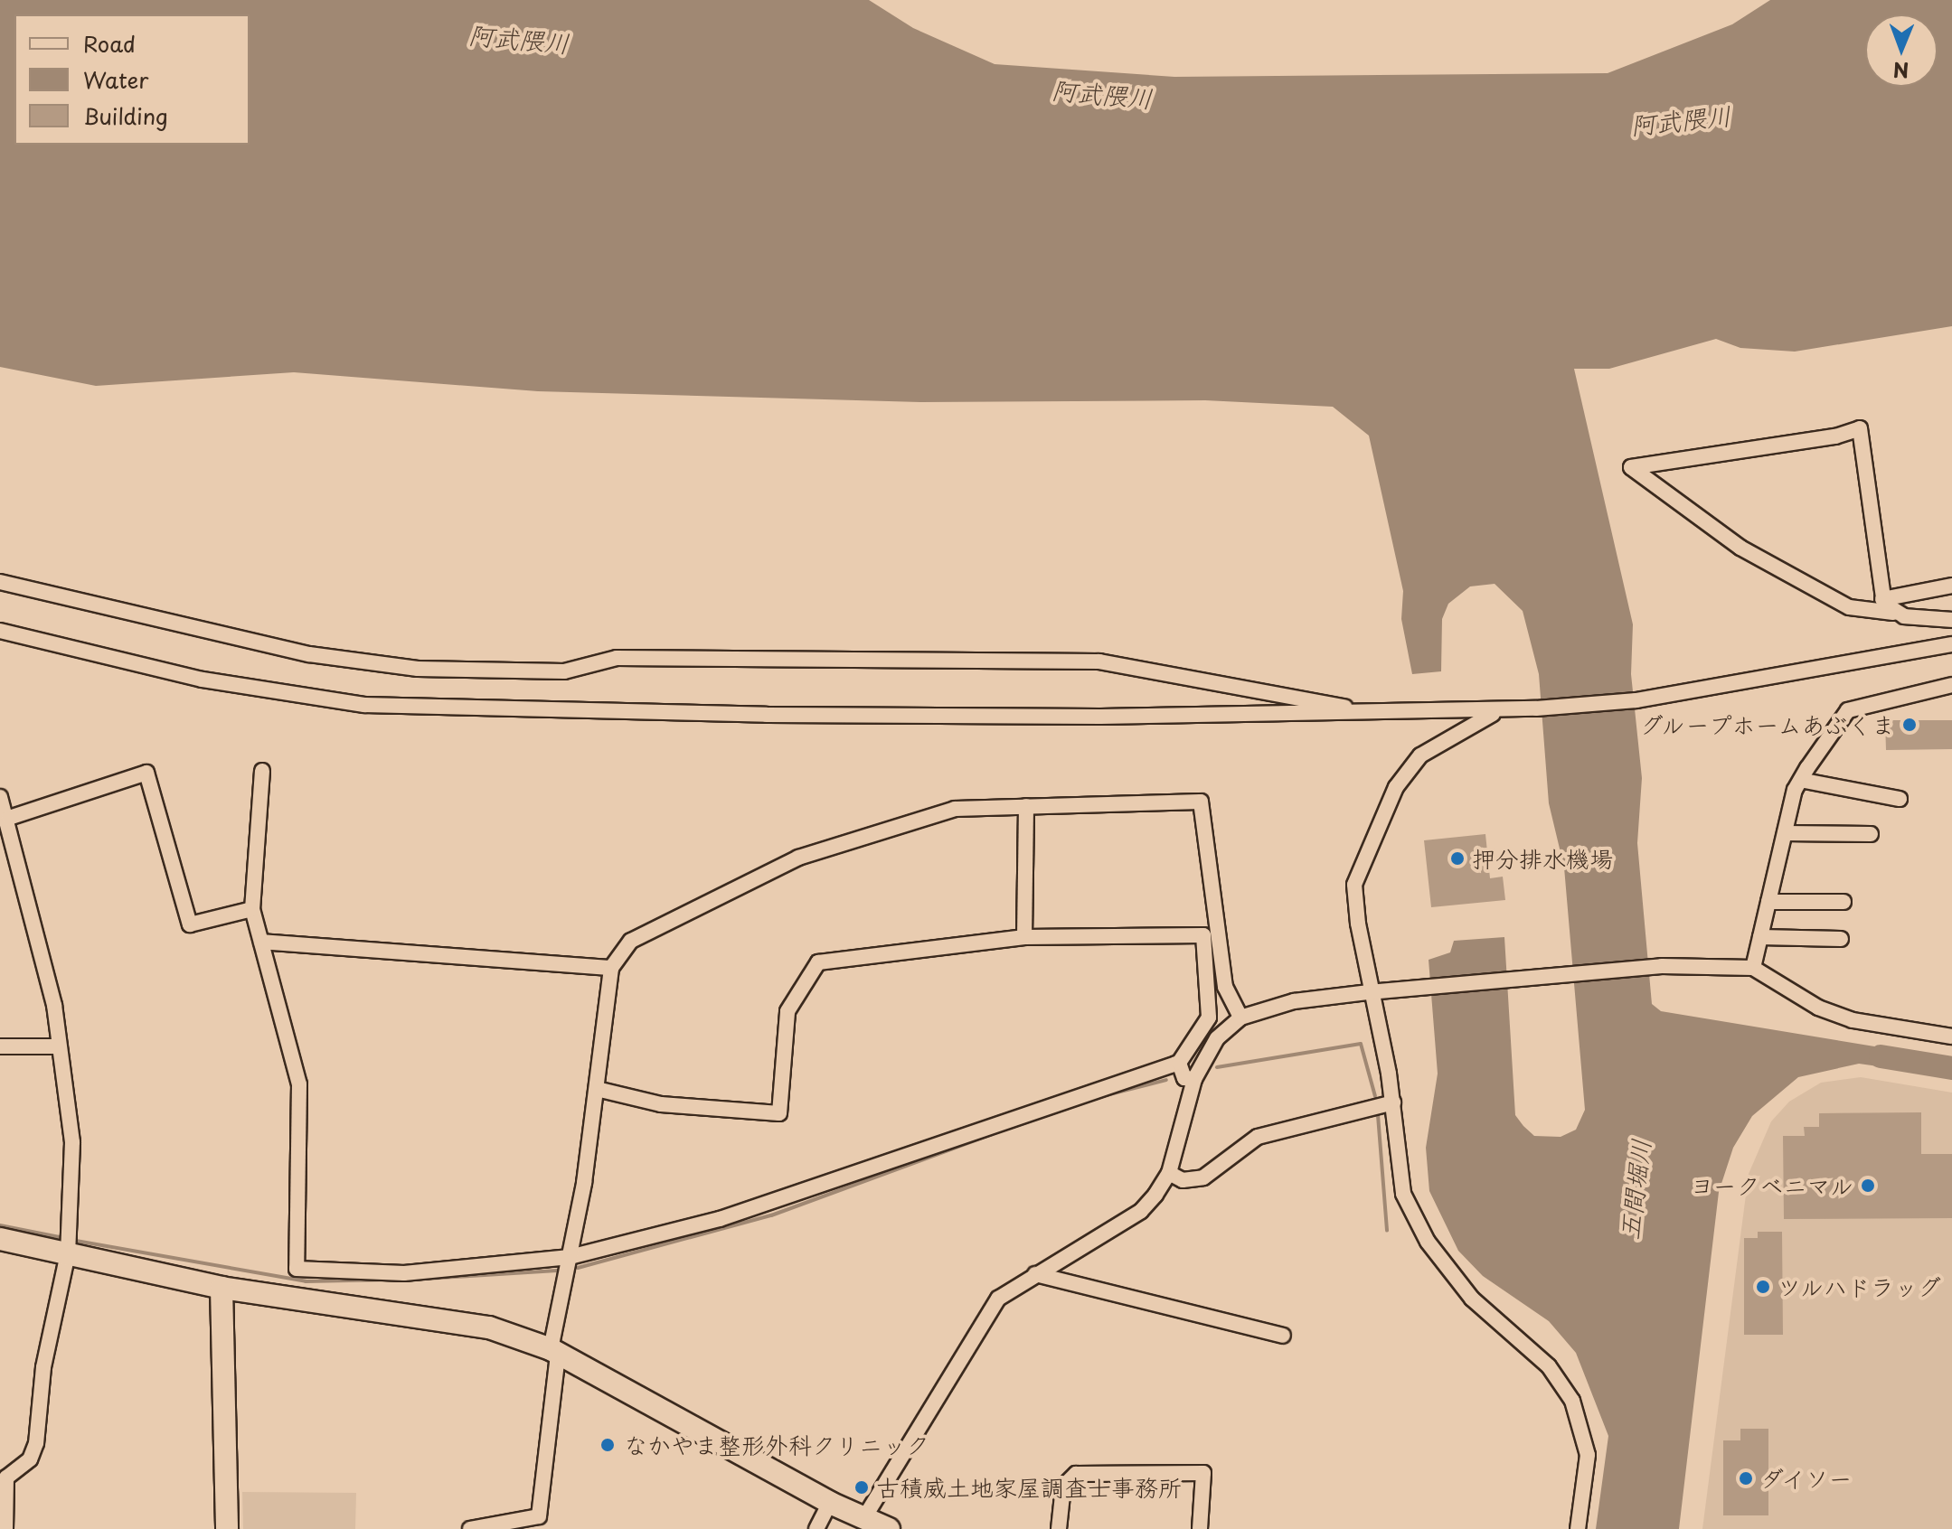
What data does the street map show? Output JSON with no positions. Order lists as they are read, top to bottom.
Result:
{
  "water": ["阿武隈川", "五間堀川"],
  "places": [
    "グループホームあぶくま",
    "押分排水機場",
    "ヨークベニマル",
    "ツルハドラッグ",
    "なかやま整形外科クリニック",
    "ダイソー",
    "古積威土地家屋調査士事務所"
  ],
  "legend": ["Road", "Water", "Building"],
  "north": "bottom"
}
